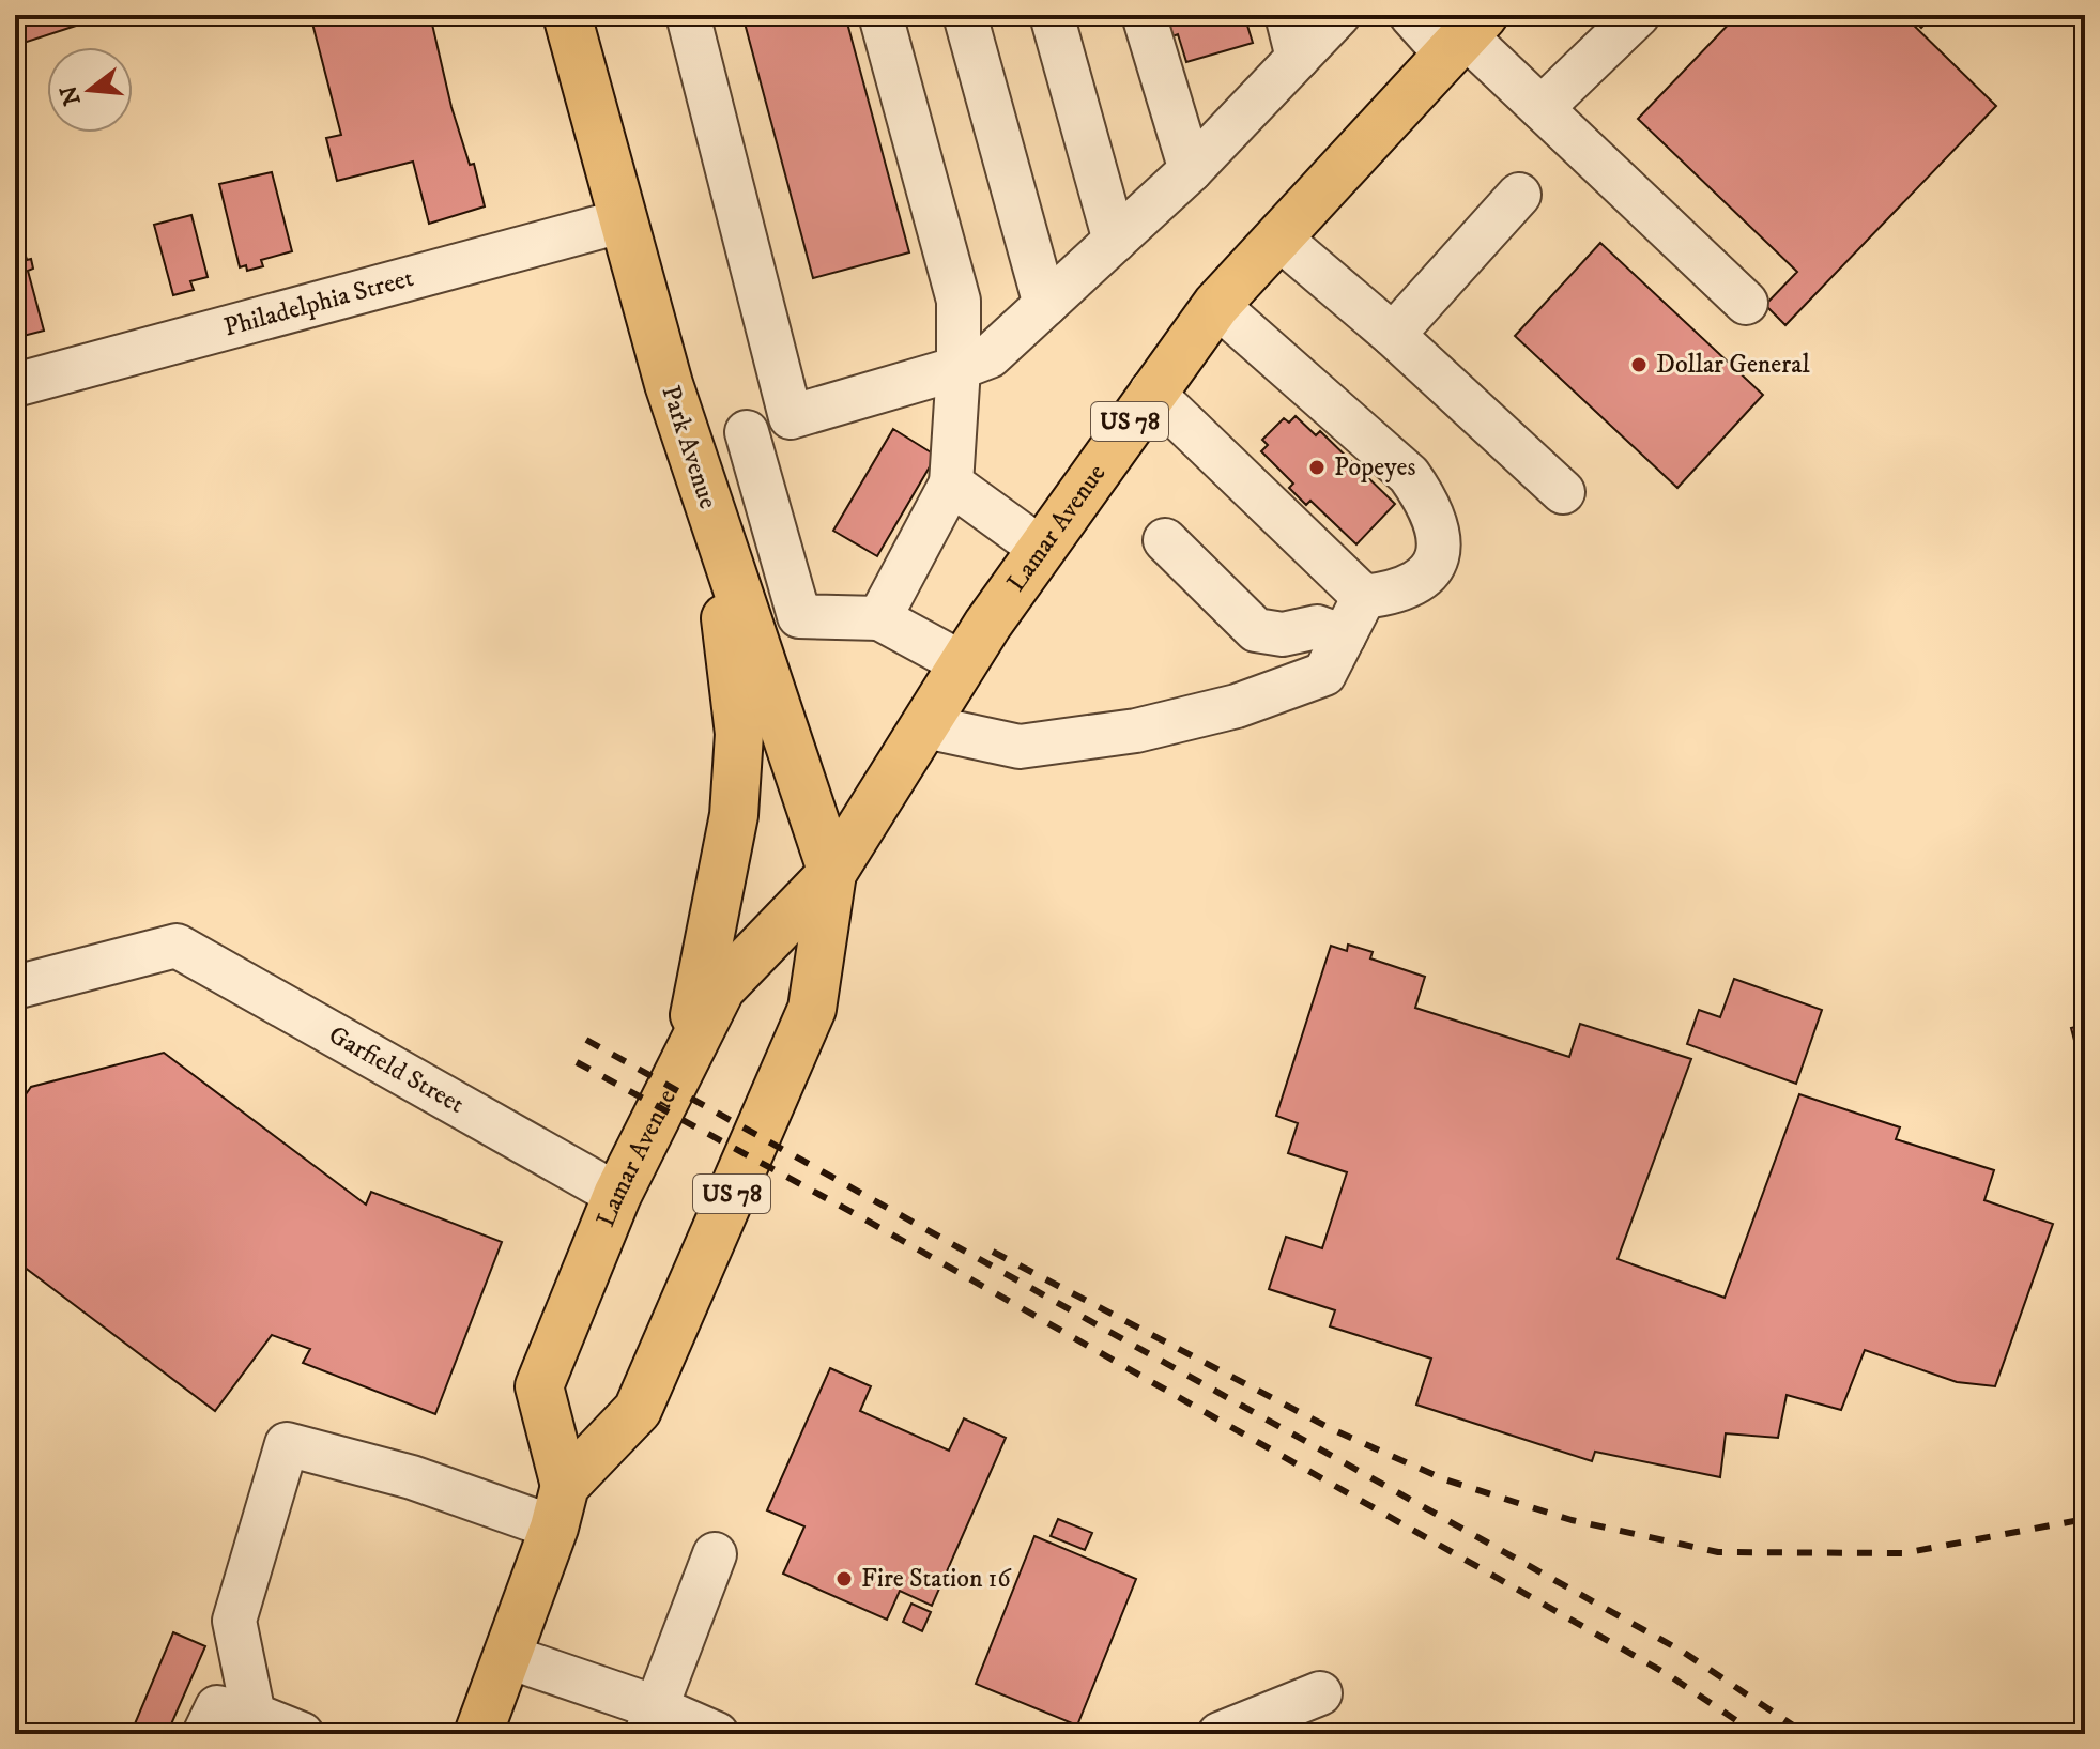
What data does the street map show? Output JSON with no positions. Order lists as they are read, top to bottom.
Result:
{
  "streets": {
    "main road": ["US 78", "Park Avenue", "Lamar Avenue"],
    "street": ["Philadelphia Street", "Garfield Street"]
  },
  "crossings": [
    ["Philadelphia Street", "Park Avenue"],
    ["Park Avenue", "Lamar Avenue"],
    ["Lamar Avenue", "Garfield Street"]
  ],
  "places": ["Dollar General", "Popeyes", "Fire Station 16"],
  "north": "left"
}
